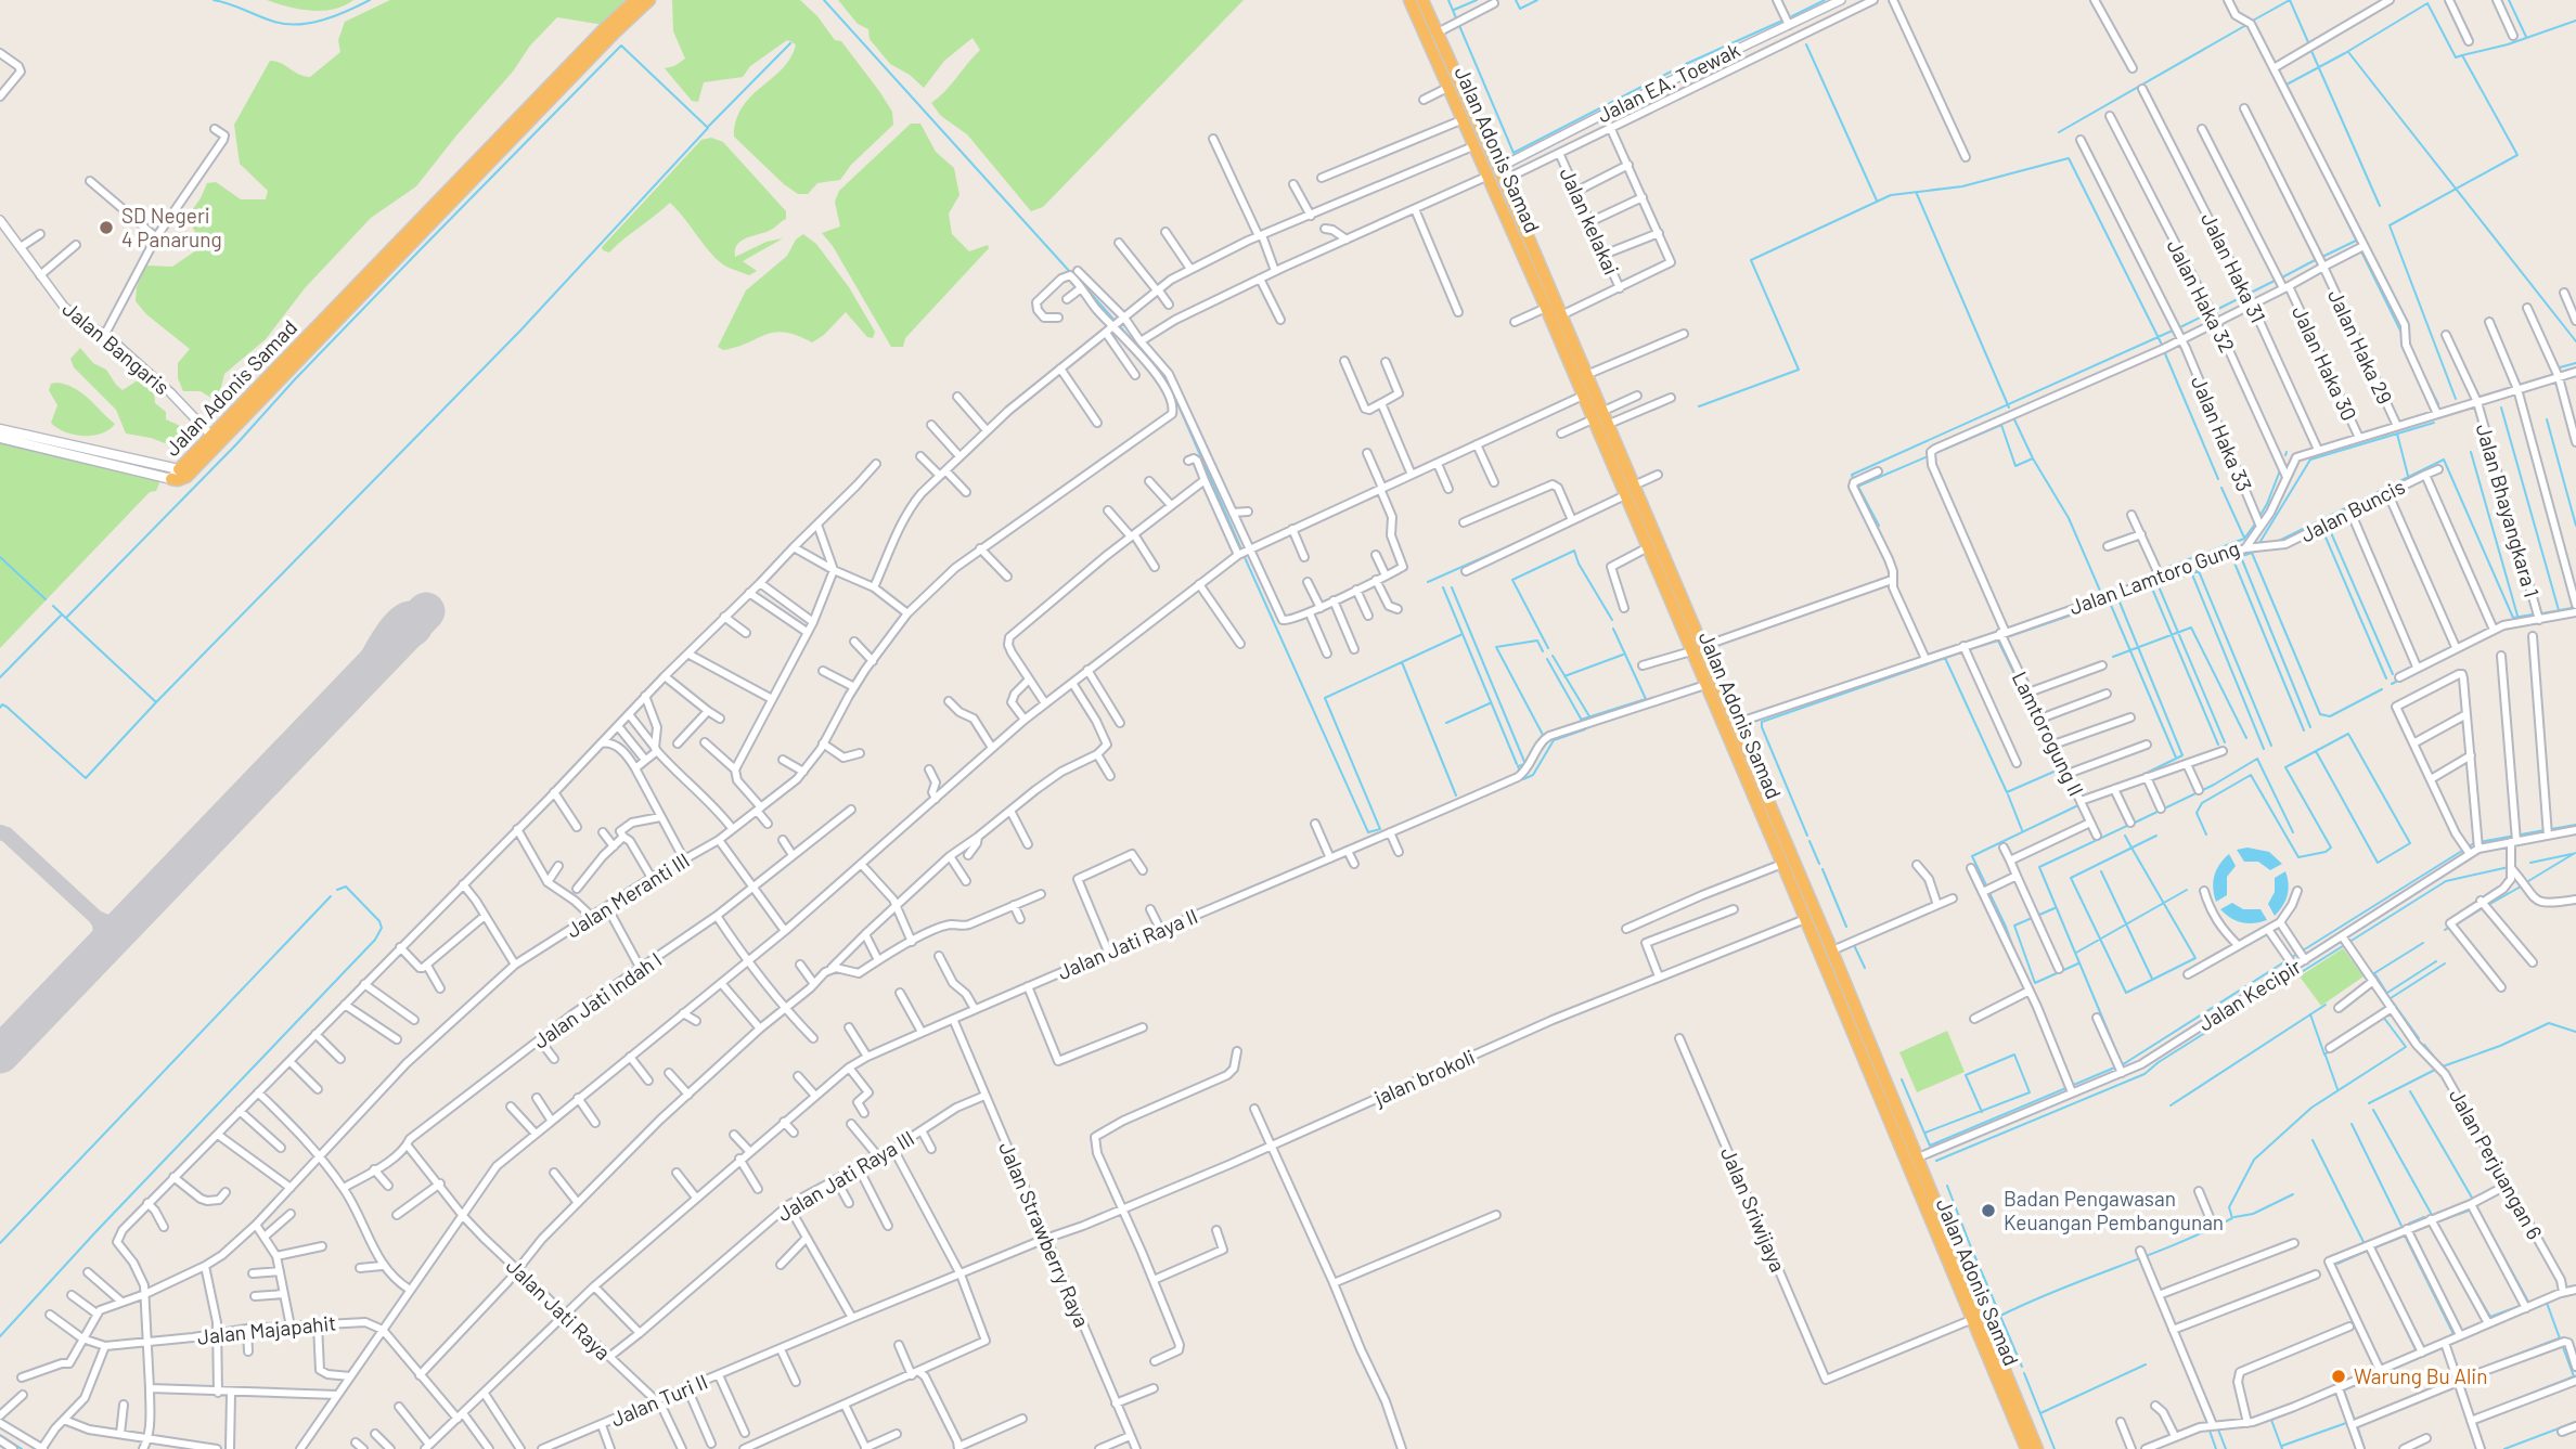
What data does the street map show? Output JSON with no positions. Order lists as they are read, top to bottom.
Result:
{
  "streets": {
    "highway": ["Jalan Adonis Samad"],
    "street": [
      "Jalan EA. Toewak",
      "Jalan kelakai",
      "Jalan Haka 31",
      "Jalan Haka 32",
      "Jalan Haka 29",
      "Jalan Bangaris",
      "Jalan Haka 30",
      "Jalan Haka 33",
      "Jalan Buncis",
      "Jalan Bhayangkara 1",
      "Jalan Lamtoro Gung",
      "Lamtorogung II",
      "Jalan Meranti III",
      "Jalan Jati Raya II",
      "Jalan Kecipir",
      "Jalan Jati Indah I",
      "jalan brokoli",
      "Jalan Perjuangan 6",
      "Jalan Jati Raya III",
      "Jalan Sriwijaya",
      "Jalan Strawberry Raya",
      "Jalan Jati Raya",
      "Jalan Majapahit",
      "Jalan Turi II"
    ]
  },
  "crossings": [
    ["Jalan EA. Toewak", "Jalan Adonis Samad"],
    ["Jalan Adonis Samad", "Jalan Bangaris"],
    ["Jalan Adonis Samad", "Jalan Jati Raya II"],
    ["Jalan Adonis Samad", "jalan brokoli"],
    ["Jalan Adonis Samad", "Jalan Sriwijaya"],
    ["Jalan Haka 31", "Jalan Haka 30"],
    ["Jalan Haka 31", "Jalan Lamtoro Gung"],
    ["Jalan Haka 32", "Jalan Haka 30"],
    ["Jalan Haka 32", "Jalan Lamtoro Gung"],
    ["Jalan Haka 29", "Jalan Lamtoro Gung"],
    ["Jalan Haka 30", "Jalan Haka 33"],
    ["Jalan Haka 30", "Jalan Lamtoro Gung"],
    ["Jalan Haka 30", "Lamtorogung II"],
    ["Jalan Haka 33", "Jalan Lamtoro Gung"],
    ["Jalan Haka 33", "Lamtorogung II"],
    ["Jalan Buncis", "Jalan Lamtoro Gung"],
    ["Jalan Bhayangkara 1", "Jalan Lamtoro Gung"],
    ["Jalan Lamtoro Gung", "Lamtorogung II"],
    ["Jalan Jati Raya II", "Jalan Strawberry Raya"],
    ["Jalan Jati Raya II", "Jalan Jati Raya"],
    ["Jalan Kecipir", "Jalan Perjuangan 6"],
    ["Jalan Jati Indah I", "Jalan Jati Raya"],
    ["jalan brokoli", "Jalan Strawberry Raya"],
    ["jalan brokoli", "Jalan Turi II"],
    ["Jalan Jati Raya III", "Jalan Strawberry Raya"],
    ["Jalan Jati Raya III", "Jalan Jati Raya"],
    ["Jalan Jati Raya", "Jalan Turi II"]
  ],
  "places": ["SD Negeri 4 Panarung", "Badan Pengawasan Keuangan Pembangunan", "Warung Bu Alin"]
}
